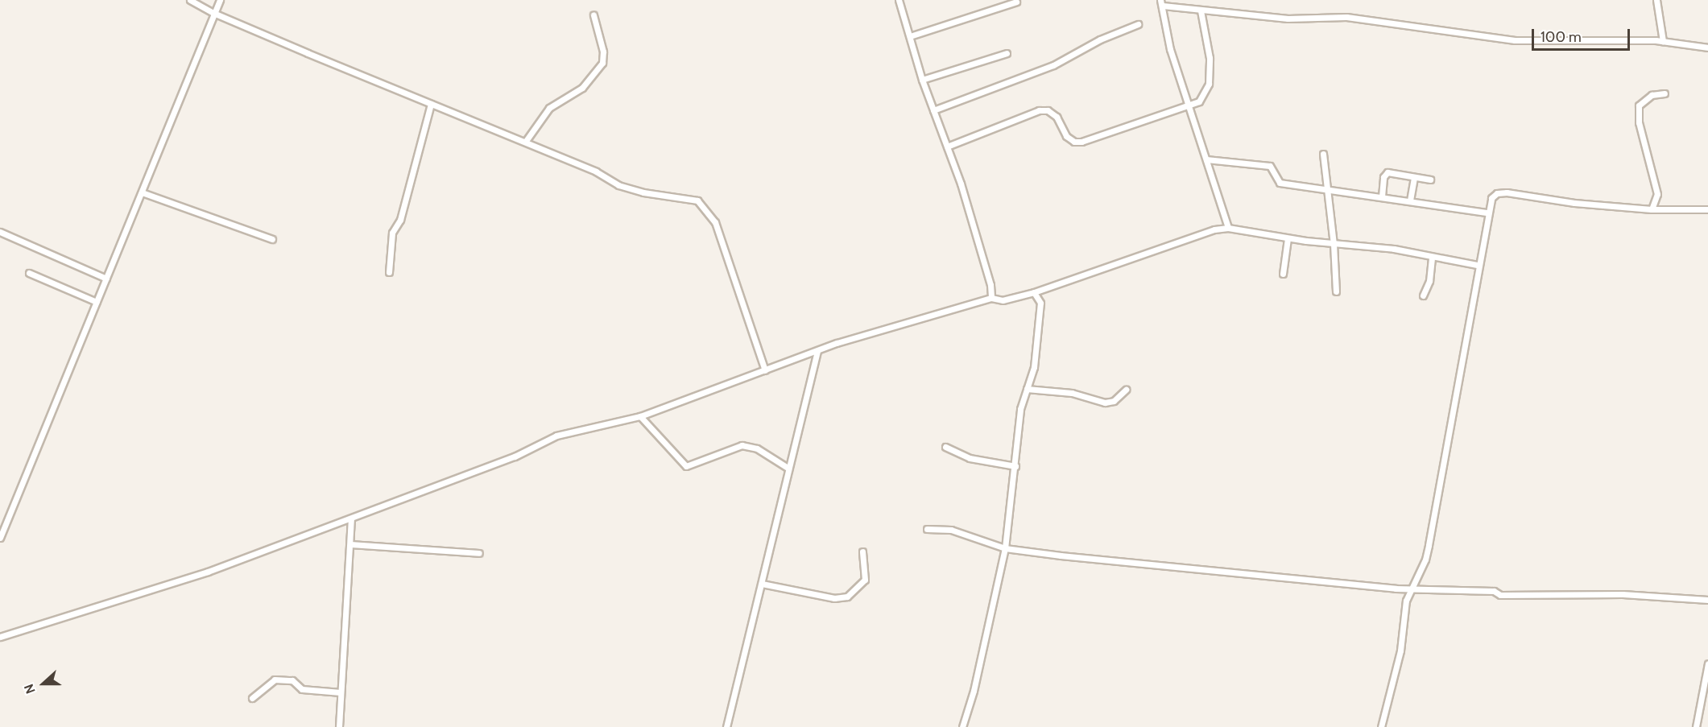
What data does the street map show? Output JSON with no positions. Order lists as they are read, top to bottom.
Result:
{
  "scale_bar": "100 m",
  "north": "left"
}
